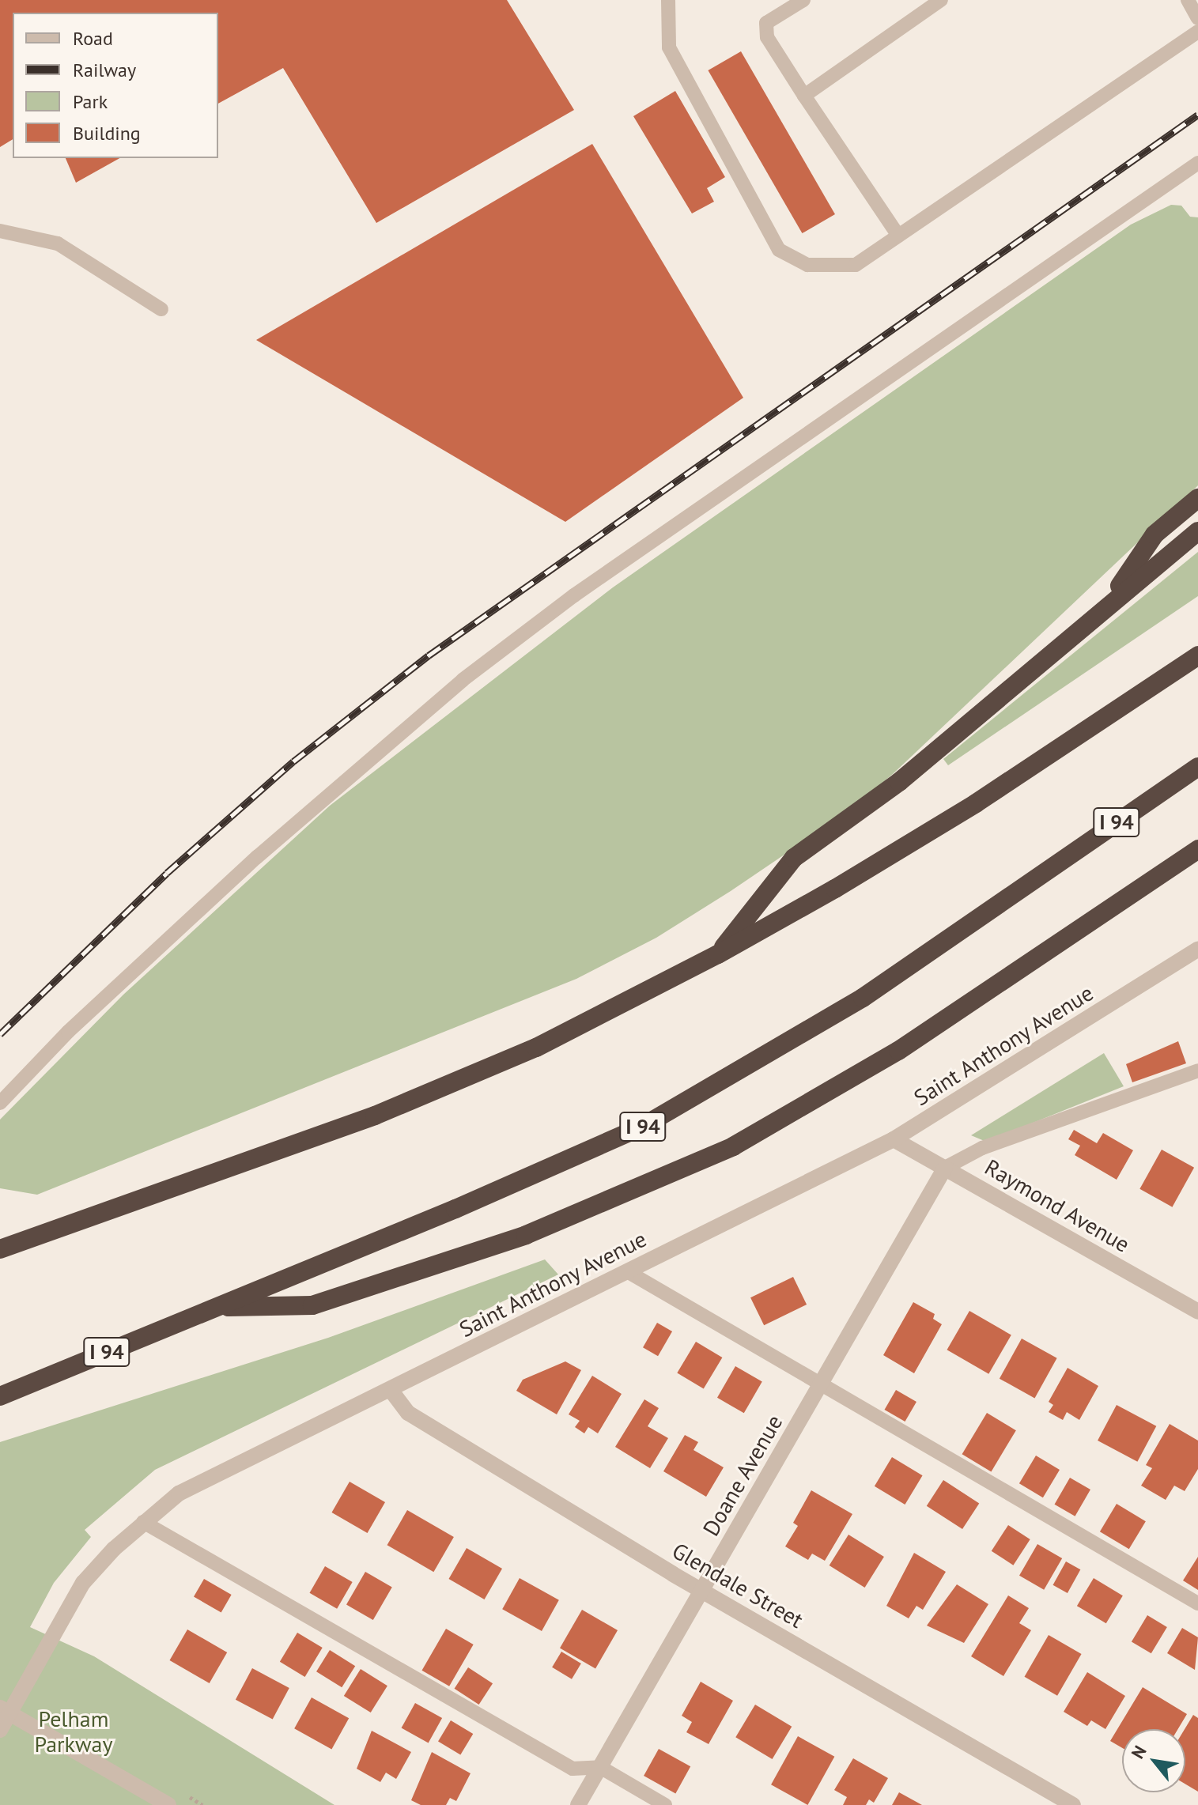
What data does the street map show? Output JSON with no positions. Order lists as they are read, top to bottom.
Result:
{
  "streets": {
    "highway": ["I 94"],
    "street": [
      "Saint Anthony Avenue",
      "Raymond Avenue",
      "Doane Avenue",
      "Glendale Street"
    ]
  },
  "crossings": [
    ["Saint Anthony Avenue", "Raymond Avenue"],
    ["Saint Anthony Avenue", "Glendale Street"],
    ["Raymond Avenue", "Doane Avenue"],
    ["Doane Avenue", "Glendale Street"]
  ],
  "parks": ["Pelham Parkway"],
  "legend": [
    "Road",
    "Railway",
    "Park",
    "Building"
  ],
  "north": "top left"
}
